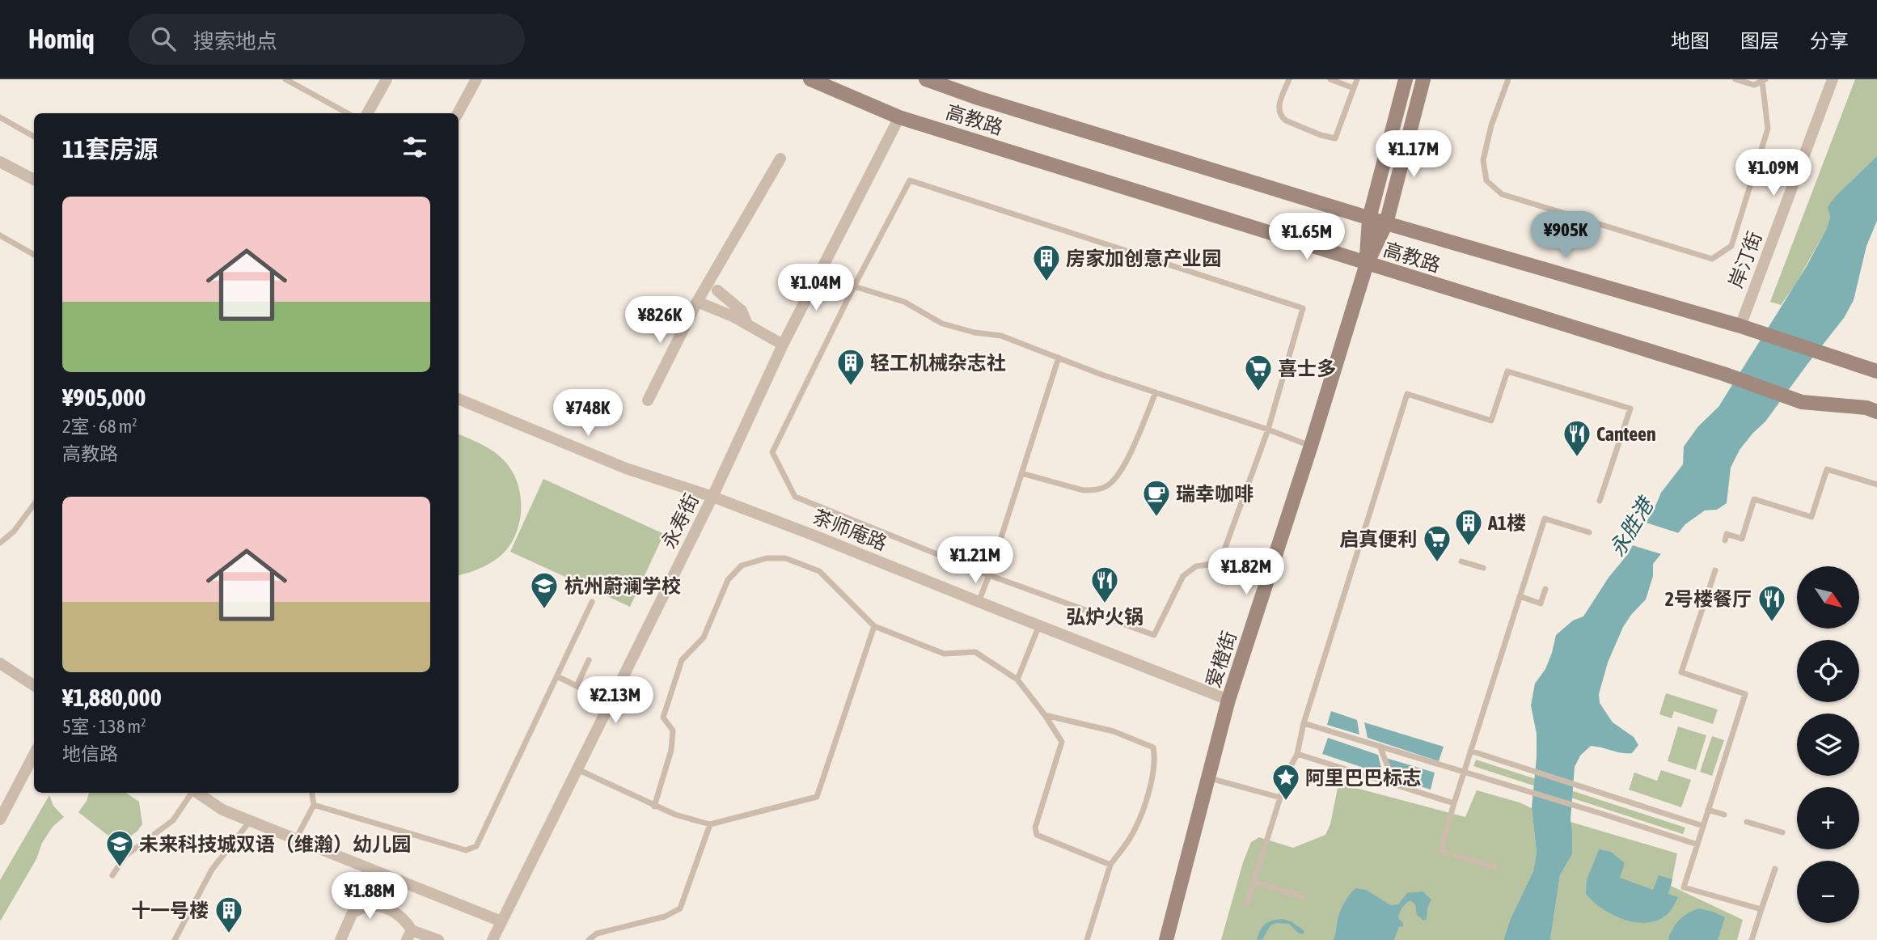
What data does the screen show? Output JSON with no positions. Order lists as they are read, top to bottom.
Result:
{
  "streets": {
    "main road": ["高教路", "爱橙街"],
    "street": ["岸汀街", "永寿街", "茶师庵路"]
  },
  "crossings": [
    ["高教路", "岸汀街"],
    ["高教路", "永寿街"],
    ["高教路", "爱橙街"],
    ["永寿街", "茶师庵路"],
    ["茶师庵路", "爱橙街"]
  ],
  "water": ["永胜港"],
  "places": {
    "building": [
      "房家加创意产业园",
      "轻工机械杂志社",
      "A1楼",
      "十一号楼"
    ],
    "supermarket": ["喜士多", "启真便利"],
    "restaurant": ["Canteen", "弘炉火锅", "2号楼餐厅"],
    "cafe": ["瑞幸咖啡"],
    "school or university": ["杭州蔚澜学校", "未来科技城双语（维瀚）幼儿园"],
    "place": ["阿里巴巴标志"]
  },
  "north": "bottom right",
  "page": {
    "header": "Homiq",
    "search": "搜索地点",
    "nav": ["地图", "图层", "分享"],
    "heading": "11套房源",
    "price": [
      "¥1.17M",
      "¥1.09M",
      "¥905K",
      "¥1.65M",
      "¥1.04M",
      "¥826K",
      "¥748K",
      "¥1.21M",
      "¥1.82M",
      "¥2.13M",
      "¥1.88M"
    ],
    "list": [
      {
        "name": "¥905,000",
        "note": "2室 · 68 m² · 高教路"
      },
      {
        "name": "¥1,880,000",
        "note": "5室 · 138 m² · 地信路"
      }
    ],
    "map_buttons": ["+", "−"]
  }
}
